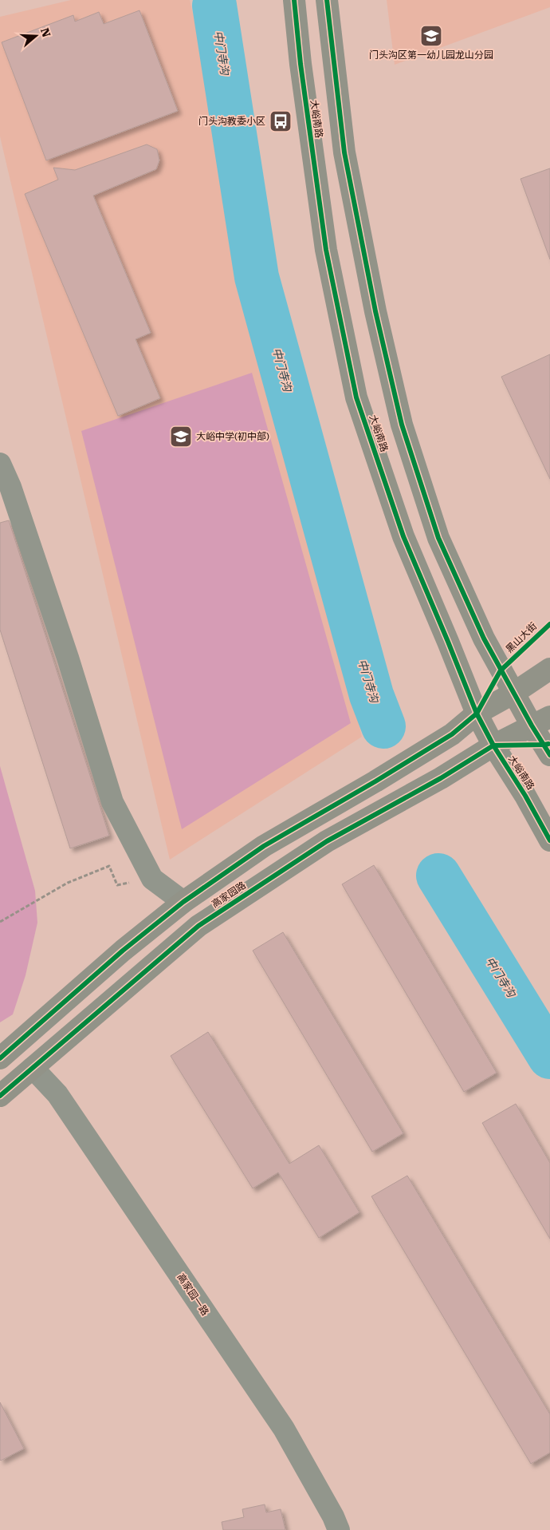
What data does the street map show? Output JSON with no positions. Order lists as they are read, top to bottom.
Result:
{
  "streets": {
    "main road": ["大峪南路", "高家园路"],
    "street": ["高家园一路"],
    "cycle path": ["黑山大街"]
  },
  "crossings": [
    ["大峪南路", "高家园路"],
    ["高家园路", "高家园一路"]
  ],
  "water": ["中门寺沟"],
  "places": {
    "school or university": ["门头沟区第一幼儿园龙山分园", "大峪中学(初中部)"],
    "bus stop": ["门头沟教委小区"]
  },
  "north": "right"
}
